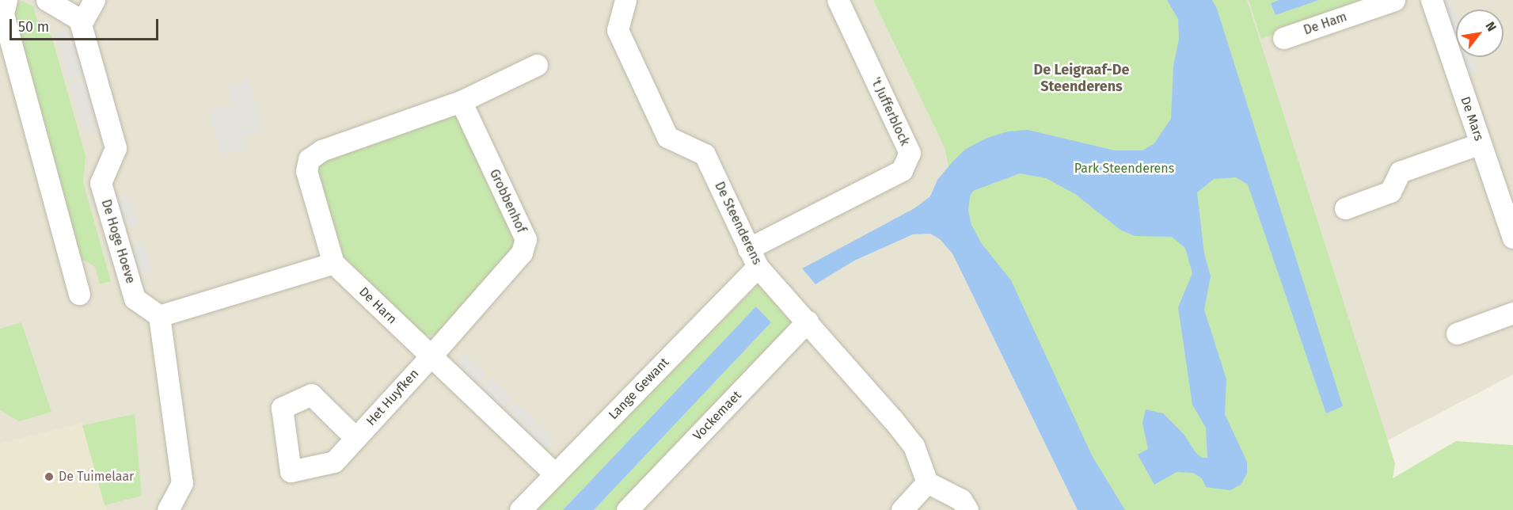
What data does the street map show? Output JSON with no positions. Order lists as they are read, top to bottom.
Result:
{
  "streets": {
    "street": [
      "De Ham",
      "'t Jufferblock",
      "De Mars",
      "Grobbenhof",
      "De Steenderens",
      "De Hoge Hoeve",
      "De Harn",
      "Lange Gewant",
      "Het Huyfken",
      "Vockemaet"
    ]
  },
  "crossings": [
    ["'t Jufferblock", "De Steenderens"],
    ["'t Jufferblock", "Lange Gewant"],
    ["Grobbenhof", "De Harn"],
    ["Grobbenhof", "Het Huyfken"],
    ["De Steenderens", "Lange Gewant"],
    ["De Steenderens", "Vockemaet"],
    ["De Harn", "Lange Gewant"],
    ["De Harn", "Het Huyfken"]
  ],
  "districts": ["De Leigraaf-De Steenderens"],
  "parks": ["Park Steenderens"],
  "places": ["De Tuimelaar"],
  "scale_bar": "50 m",
  "north": "top right"
}
